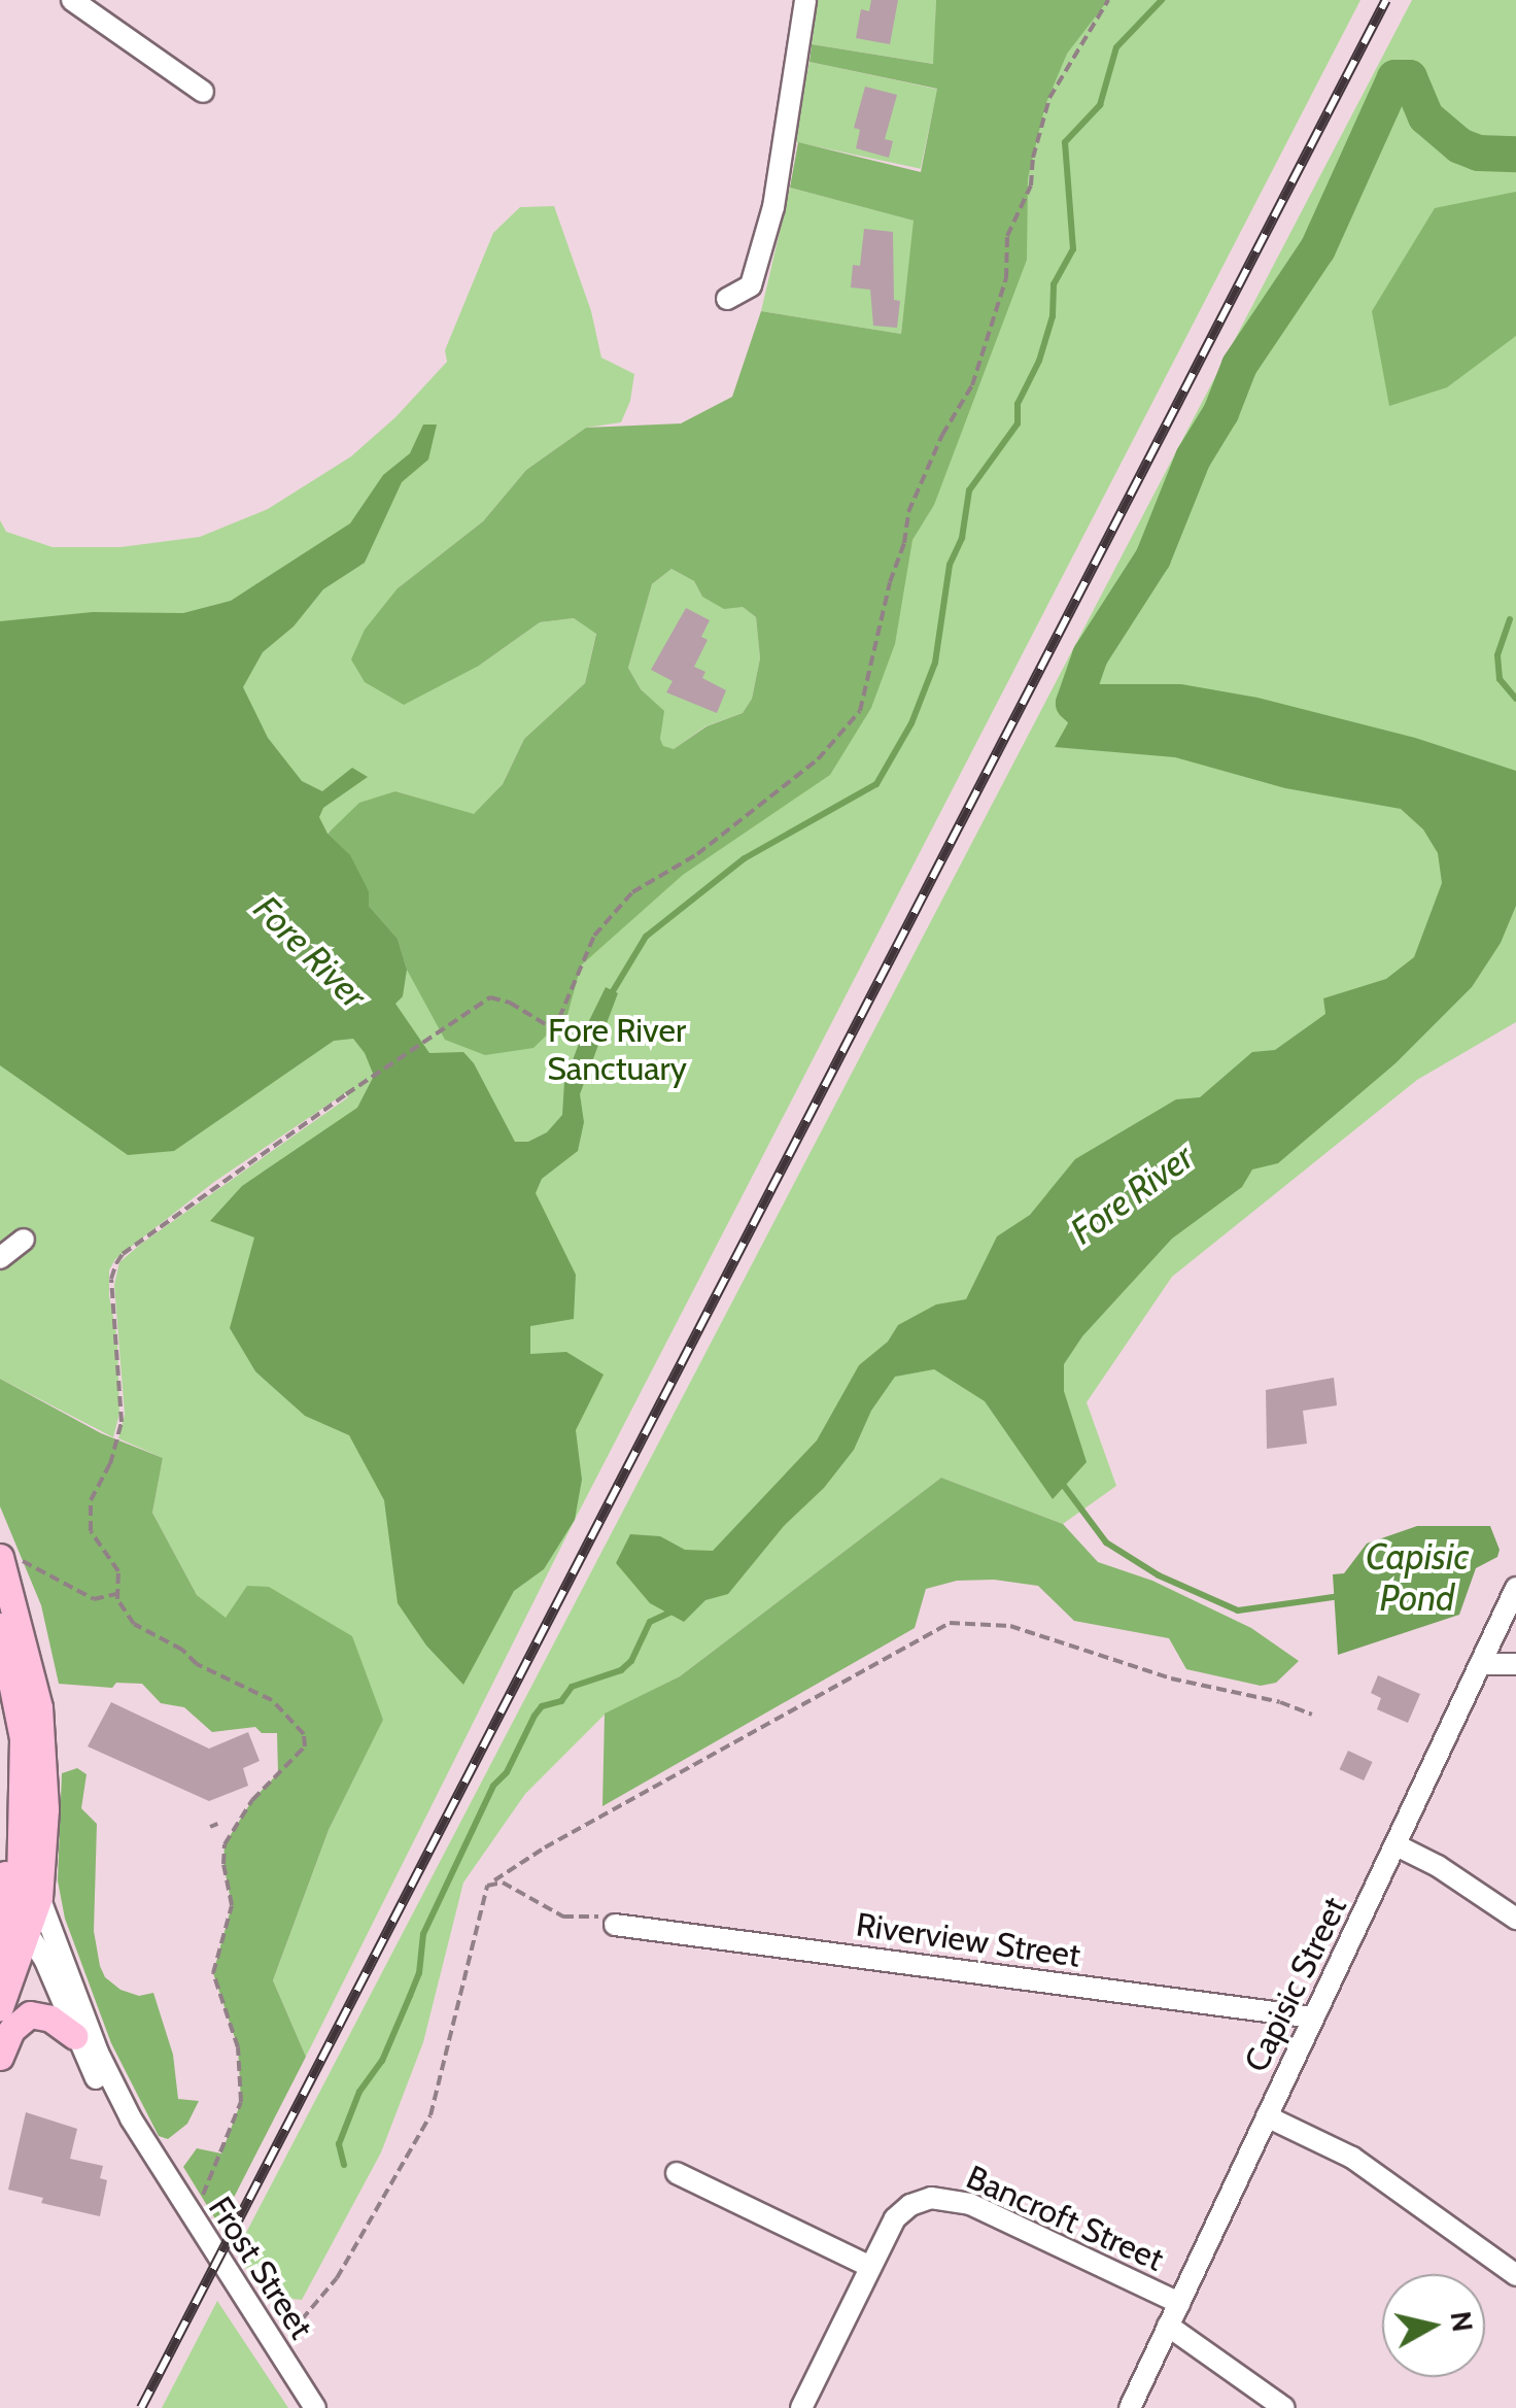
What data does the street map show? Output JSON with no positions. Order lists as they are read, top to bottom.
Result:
{
  "streets": {
    "street": [
      "Riverview Street",
      "Capisic Street",
      "Bancroft Street",
      "Frost Street"
    ]
  },
  "crossings": [
    ["Riverview Street", "Capisic Street"],
    ["Capisic Street", "Bancroft Street"]
  ],
  "water": ["Fore River", "Capisic Pond"],
  "parks": ["Fore River Sanctuary"],
  "north": "right"
}
